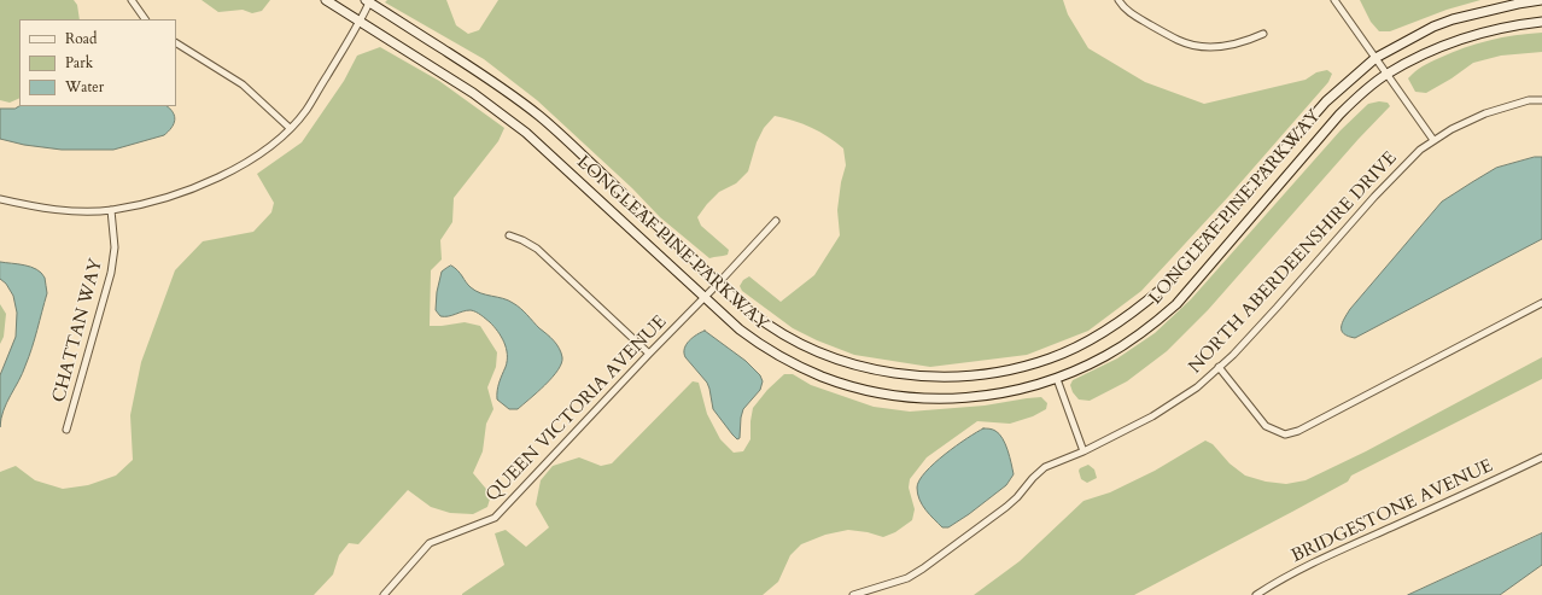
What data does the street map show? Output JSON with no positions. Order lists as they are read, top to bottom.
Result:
{
  "streets": {
    "main road": ["LONGLEAF PINE PARKWAY"],
    "street": [
      "NORTH ABERDEENSHIRE DRIVE",
      "CHATTAN WAY",
      "QUEEN VICTORIA AVENUE",
      "BRIDGESTONE AVENUE"
    ]
  },
  "crossings": [
    ["LONGLEAF PINE PARKWAY", "QUEEN VICTORIA AVENUE"]
  ],
  "legend": ["Road", "Park", "Water"]
}
